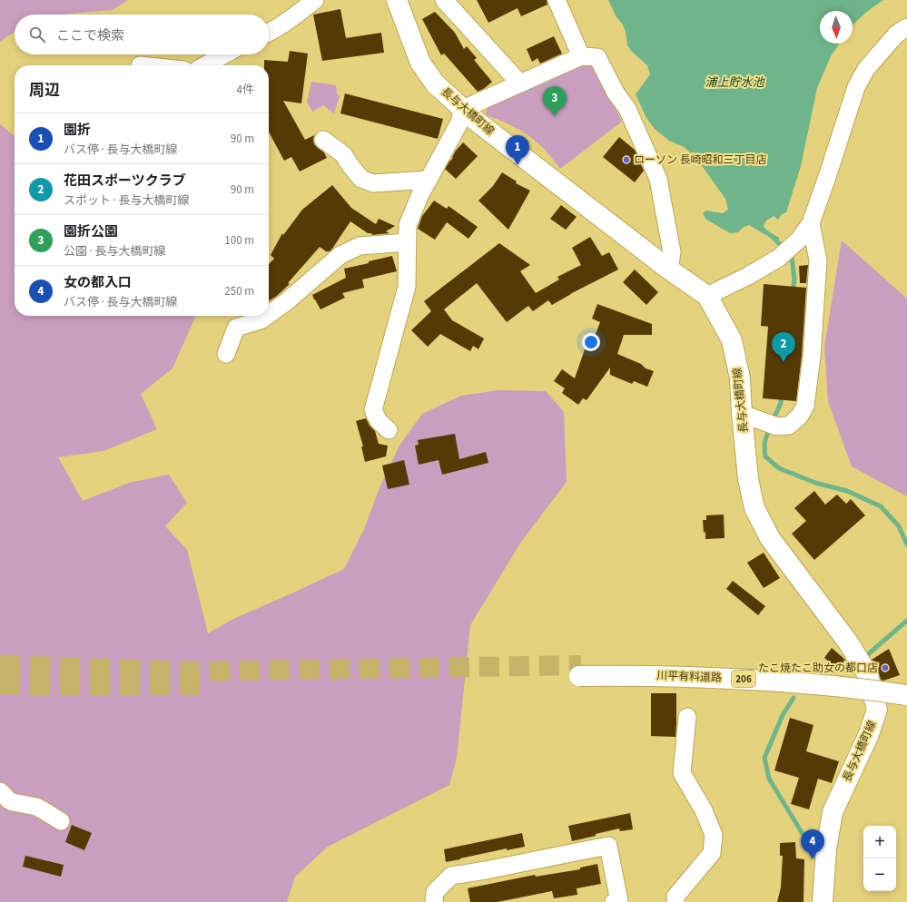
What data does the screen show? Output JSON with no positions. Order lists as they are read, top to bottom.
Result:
{
  "streets": {
    "main road": ["長与大橋町線", "川平有料道路", "206"]
  },
  "water": ["浦上貯水池"],
  "places": ["ローソン 長崎昭和三丁目店", "たこ焼たこ助女の都口店"],
  "north": "bottom",
  "page": {
    "search": "ここで検索",
    "heading": ["周辺", "4件"],
    "pins": [
      "3",
      "1",
      "2",
      "4"
    ],
    "list": [
      {
        "mark": "1",
        "name": "園折",
        "note": "バス停 · 長与大橋町線",
        "value": "90 m"
      },
      {
        "mark": "2",
        "name": "花田スポーツクラブ",
        "note": "スポット · 長与大橋町線",
        "value": "90 m"
      },
      {
        "mark": "3",
        "name": "園折公園",
        "note": "公園 · 長与大橋町線",
        "value": "100 m"
      },
      {
        "mark": "4",
        "name": "女の都入口",
        "note": "バス停 · 長与大橋町線",
        "value": "250 m"
      }
    ],
    "map_buttons": ["+", "−"]
  }
}
